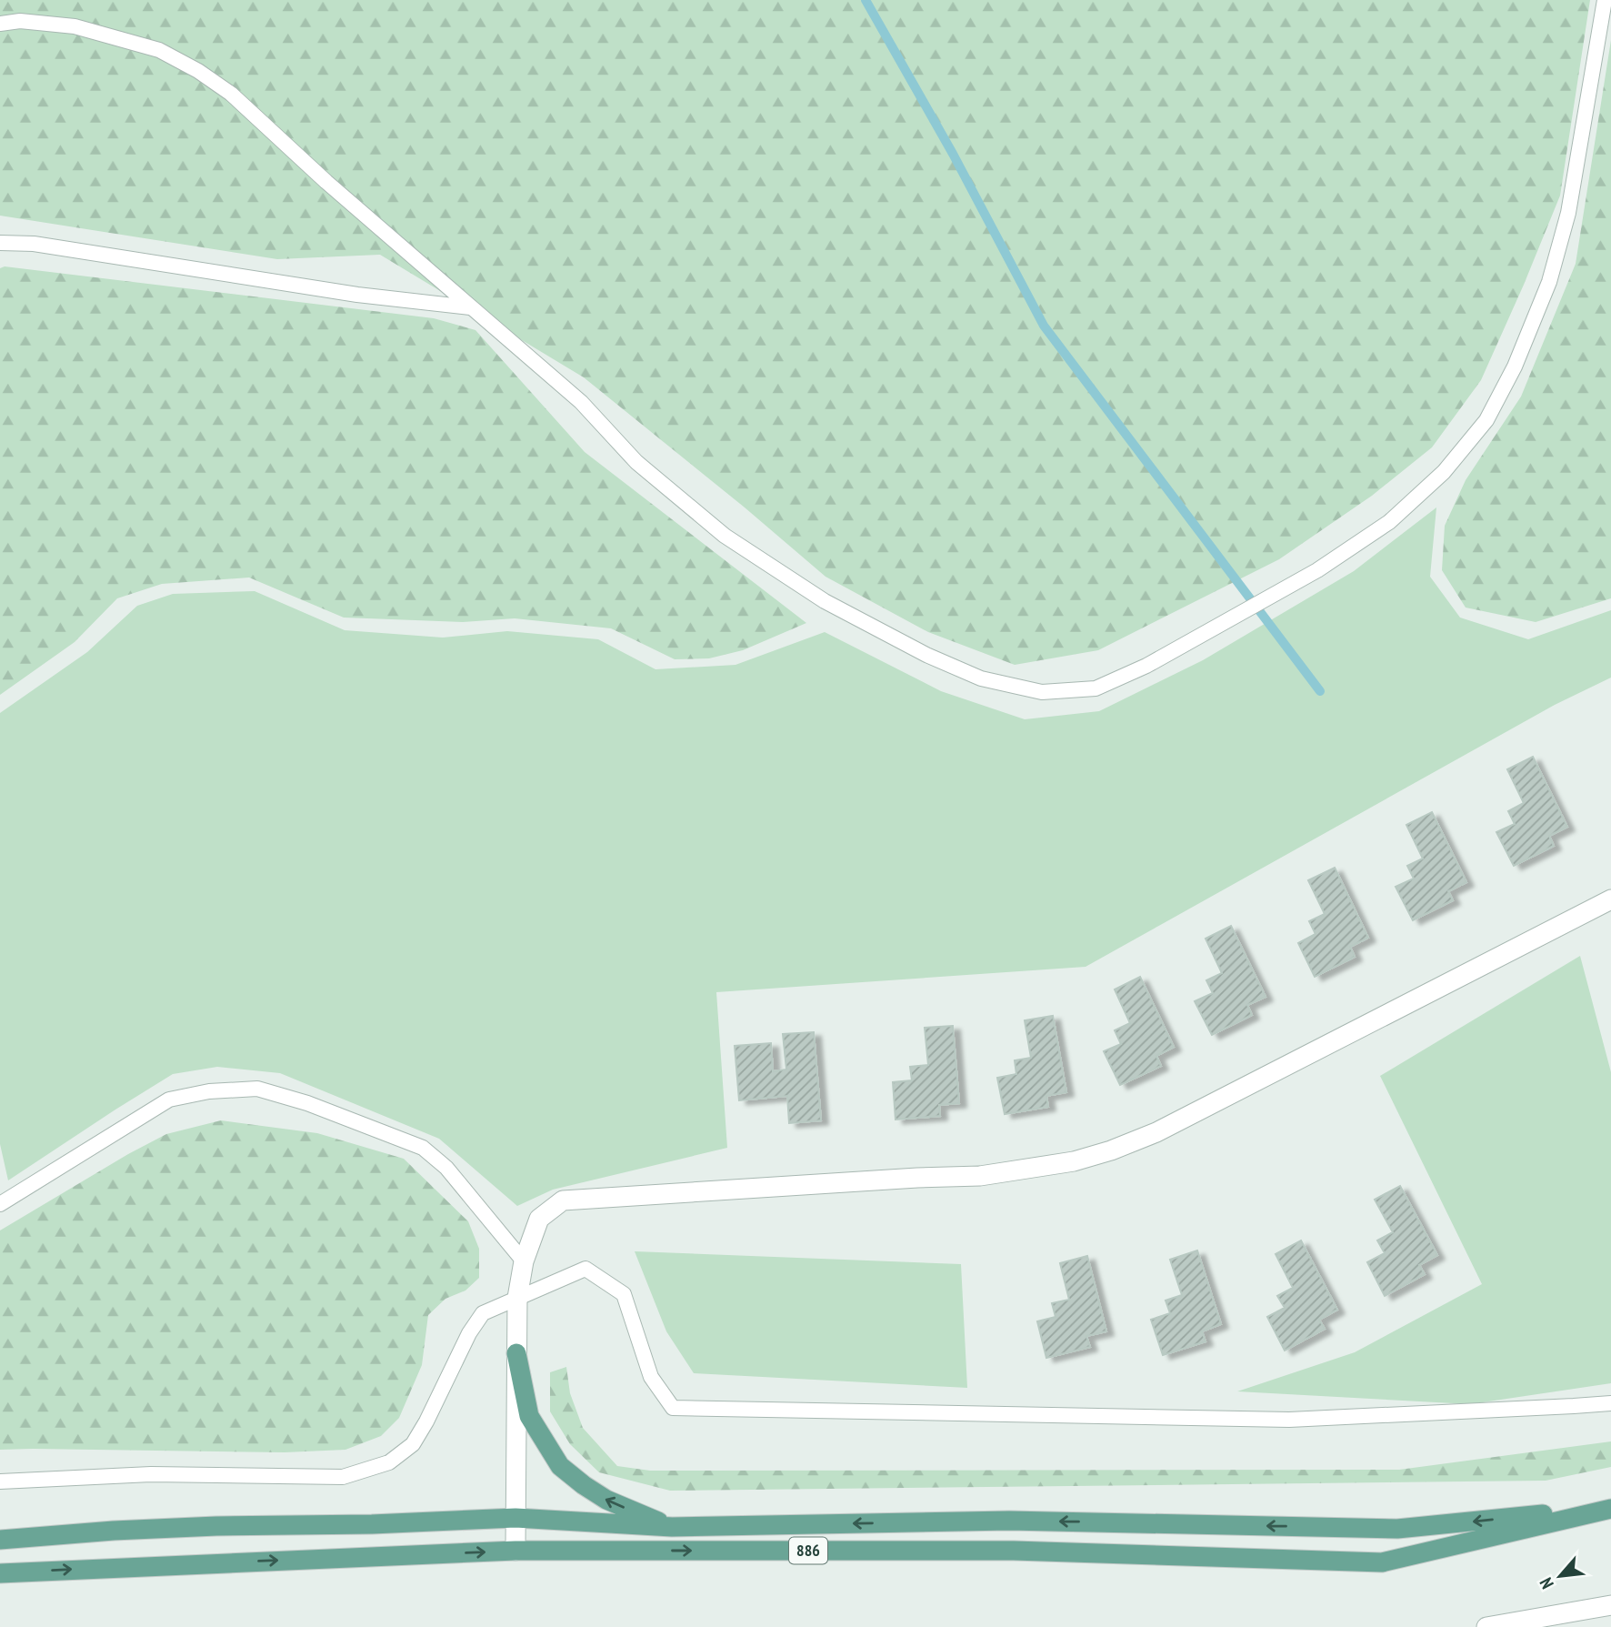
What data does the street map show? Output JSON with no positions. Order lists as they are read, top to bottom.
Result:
{
  "streets": {
    "main road": ["886"]
  },
  "north": "bottom left"
}
